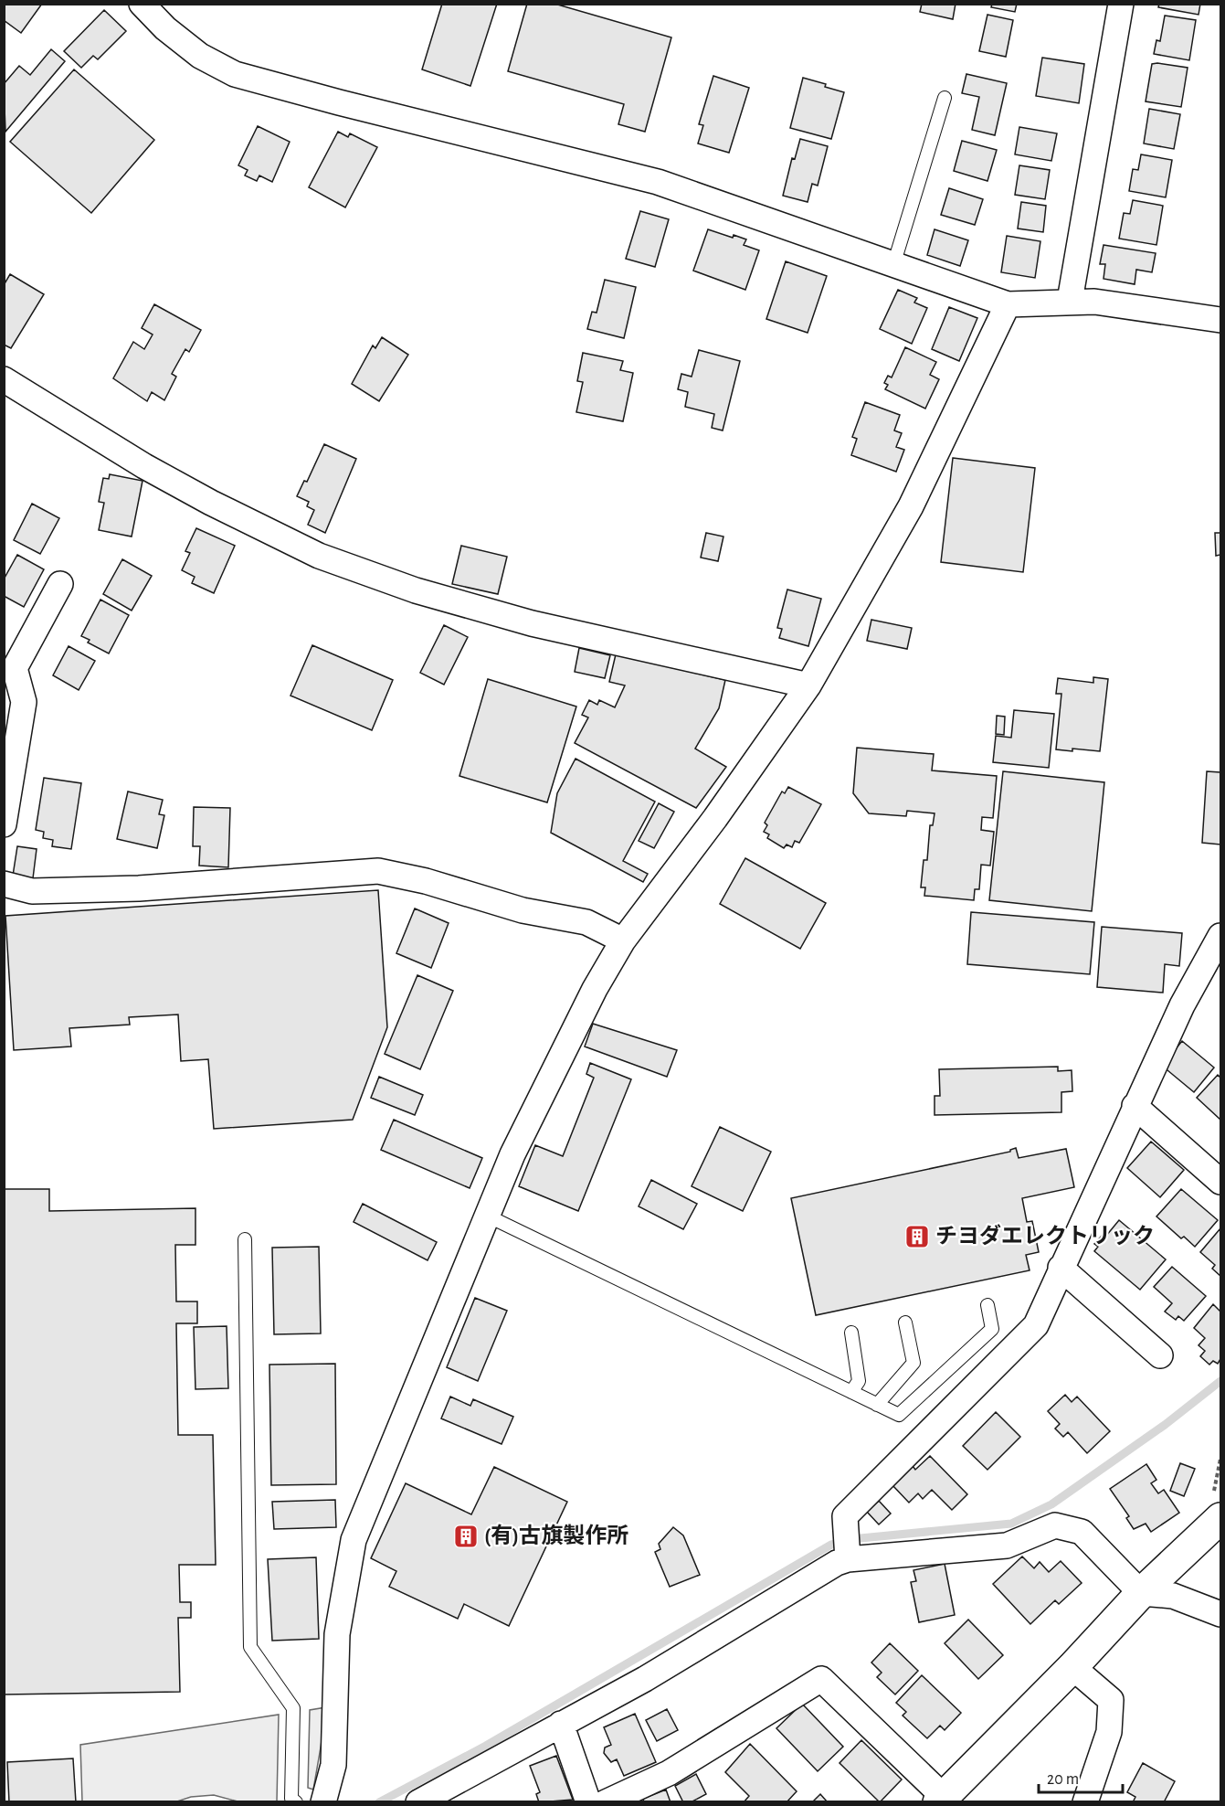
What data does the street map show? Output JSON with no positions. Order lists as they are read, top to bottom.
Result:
{
  "places": {
    "building": ["チヨダエレクトリック", "(有)古旗製作所"]
  },
  "scale_bar": "20 m"
}
